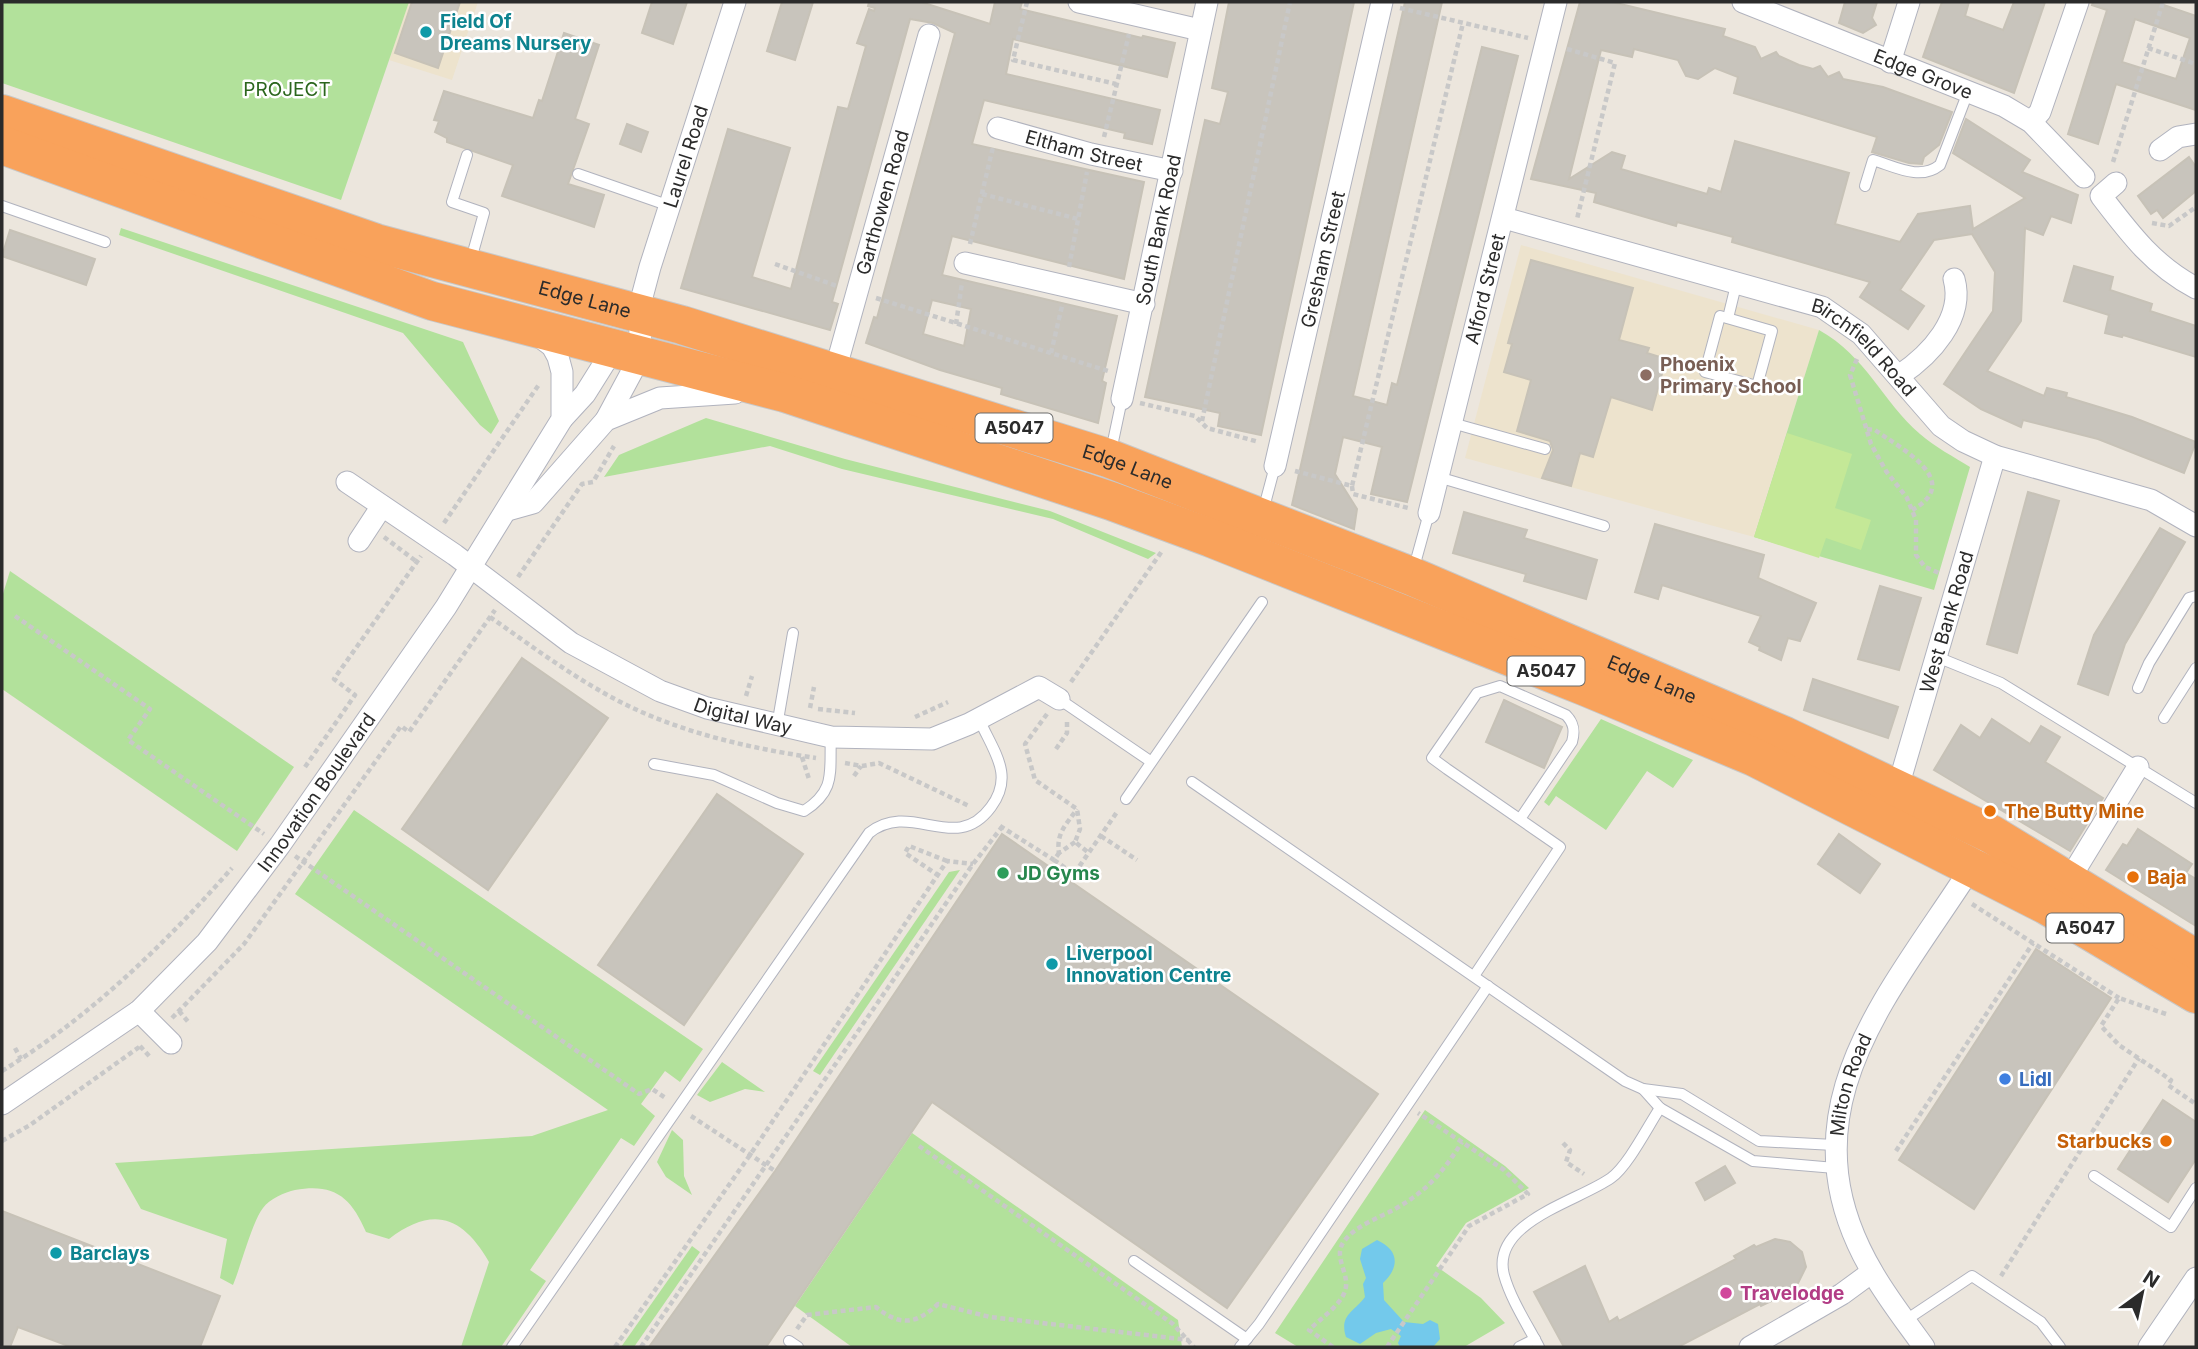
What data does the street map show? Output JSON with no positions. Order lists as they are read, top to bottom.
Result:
{
  "streets": {
    "highway": ["Edge Lane", "A5047"],
    "street": [
      "Edge Grove",
      "Eltham Street",
      "Laurel Road",
      "Garthowen Road",
      "South Bank Road",
      "Gresham Street",
      "Alford Street",
      "Birchfield Road",
      "West Bank Road",
      "Digital Way",
      "Innovation Boulevard",
      "Milton Road"
    ]
  },
  "crossings": [
    ["Eltham Street", "South Bank Road"],
    ["Laurel Road", "Edge Lane"],
    ["Laurel Road", "Innovation Boulevard"],
    ["Garthowen Road", "Edge Lane"],
    ["South Bank Road", "Edge Lane"],
    ["Gresham Street", "Edge Lane"],
    ["Alford Street", "Edge Lane"],
    ["Alford Street", "Birchfield Road"],
    ["Edge Lane", "West Bank Road"],
    ["Edge Lane", "Innovation Boulevard"],
    ["Edge Lane", "Milton Road"],
    ["Birchfield Road", "West Bank Road"],
    ["Digital Way", "Innovation Boulevard"]
  ],
  "parks": ["PROJECT"],
  "places": [
    "Field Of Dreams Nursery",
    "Phoenix Primary School",
    "The Butty Mine",
    "JD Gyms",
    "Baja",
    "Liverpool Innovation Centre",
    "Lidl",
    "Starbucks",
    "Barclays",
    "Travelodge"
  ],
  "north": "top right"
}
